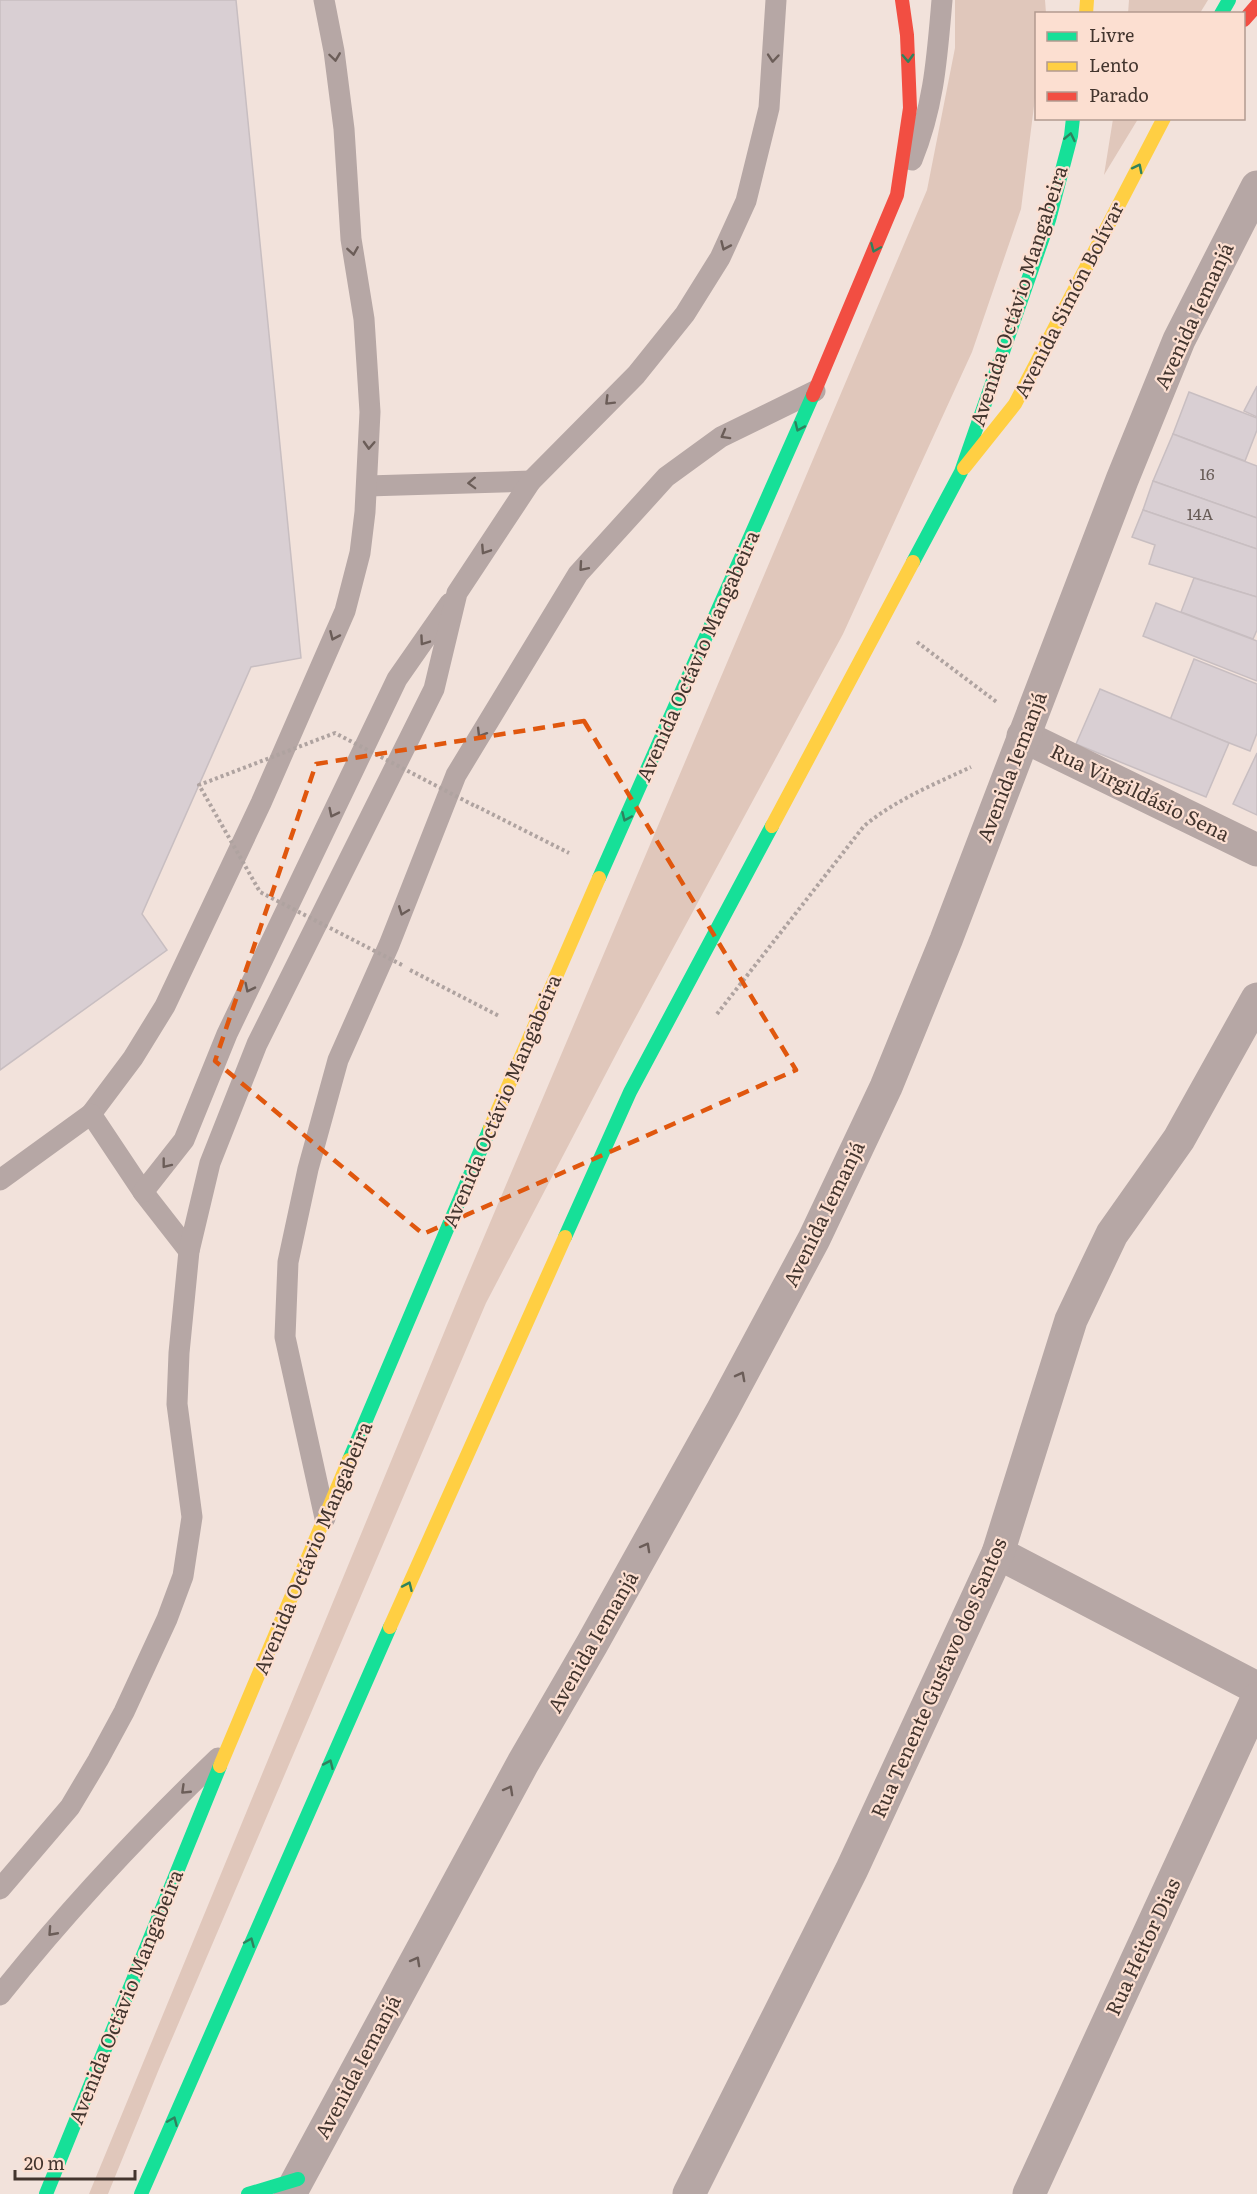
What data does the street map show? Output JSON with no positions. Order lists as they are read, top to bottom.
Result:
{
  "streets": {
    "main road": ["Avenida Octávio Mangabeira", "Avenida Simón Bolívar"],
    "street": [
      "Avenida Iemanjá",
      "Rua Virgildásio Sena",
      "Rua Tenente Gustavo dos Santos",
      "Rua Heitor Dias"
    ]
  },
  "crossings": [
    ["Avenida Octávio Mangabeira", "Avenida Simón Bolívar"],
    ["Avenida Iemanjá", "Rua Virgildásio Sena"]
  ],
  "one_way": ["Avenida Simón Bolívar", "Avenida Iemanjá"],
  "house_numbers": ["16", "14A"],
  "legend": ["Livre", "Lento", "Parado"],
  "scale_bar": "20 m"
}
